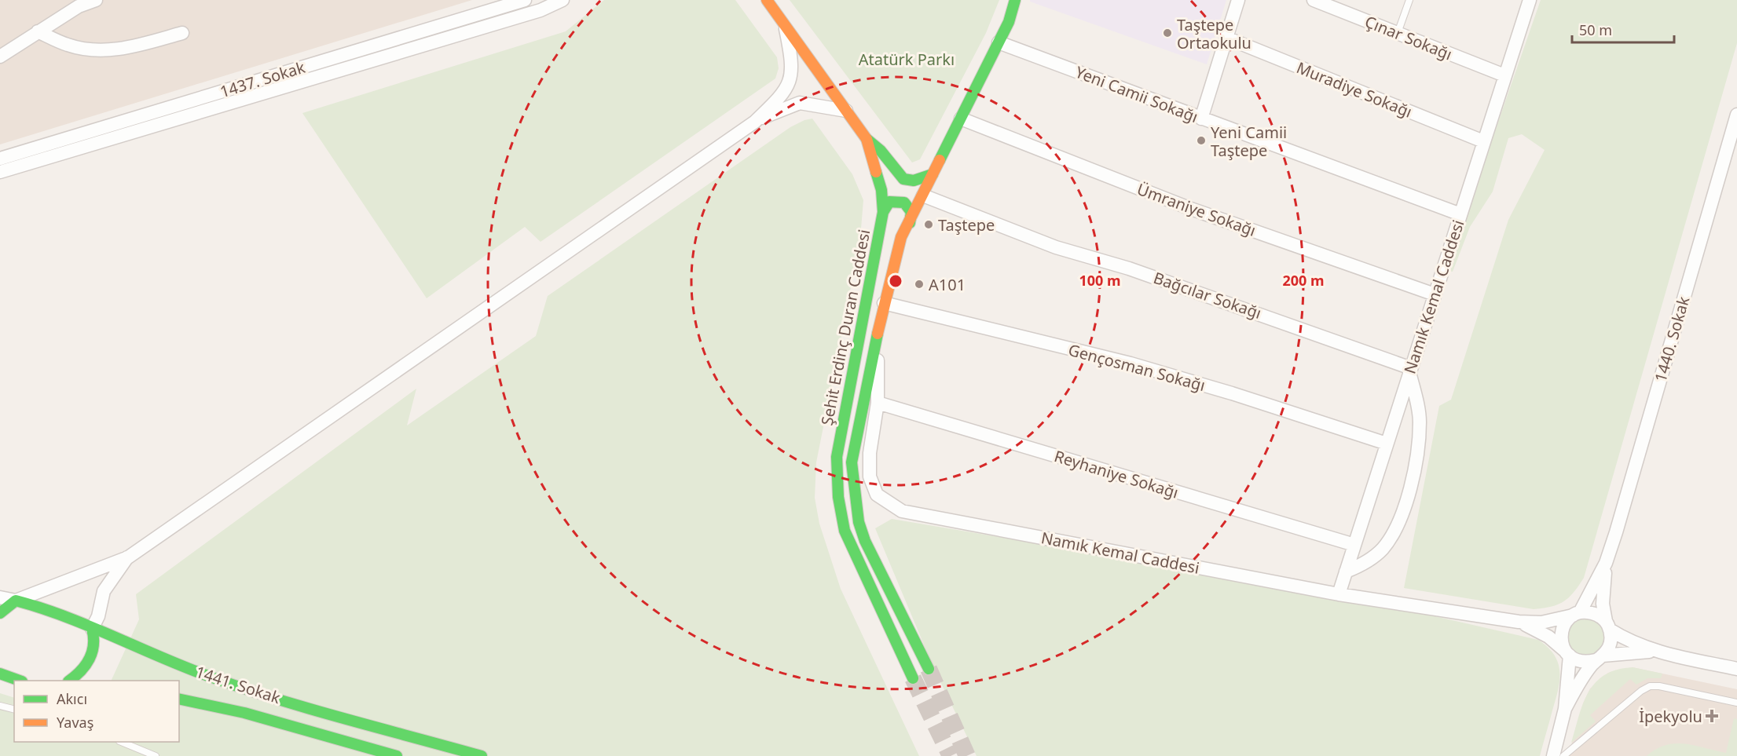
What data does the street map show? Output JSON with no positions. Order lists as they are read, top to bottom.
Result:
{
  "streets": {
    "main road": ["Şehit Erdinç Duran Caddesi", "1441. Sokak"],
    "street": [
      "Çınar Sokağı",
      "1437. Sokak",
      "Muradiye Sokağı",
      "Yeni Camii Sokağı",
      "Ümraniye Sokağı",
      "Bağcılar Sokağı",
      "Namık Kemal Caddesi",
      "1440. Sokak",
      "Gençosman Sokağı",
      "Reyhaniye Sokağı"
    ]
  },
  "crossings": [
    ["Çınar Sokağı", "Namık Kemal Caddesi"],
    ["Muradiye Sokağı", "Namık Kemal Caddesi"],
    ["Yeni Camii Sokağı", "Namık Kemal Caddesi"],
    ["Yeni Camii Sokağı", "Şehit Erdinç Duran Caddesi"],
    ["Ümraniye Sokağı", "Namık Kemal Caddesi"],
    ["Ümraniye Sokağı", "Şehit Erdinç Duran Caddesi"],
    ["Bağcılar Sokağı", "Namık Kemal Caddesi"],
    ["Bağcılar Sokağı", "Şehit Erdinç Duran Caddesi"],
    ["Namık Kemal Caddesi", "Gençosman Sokağı"],
    ["Namık Kemal Caddesi", "Reyhaniye Sokağı"],
    ["Şehit Erdinç Duran Caddesi", "Gençosman Sokağı"]
  ],
  "parks": ["Atatürk Parkı"],
  "places": {
    "other": [
      "Taştepe Ortaokulu",
      "Yeni Camii Taştepe",
      "Taştepe",
      "A101"
    ],
    "health": ["İpekyolu"]
  },
  "legend": ["Akıcı", "Yavaş"],
  "scale_bar": "50 m",
  "rings": ["100 m", "200 m"]
}
